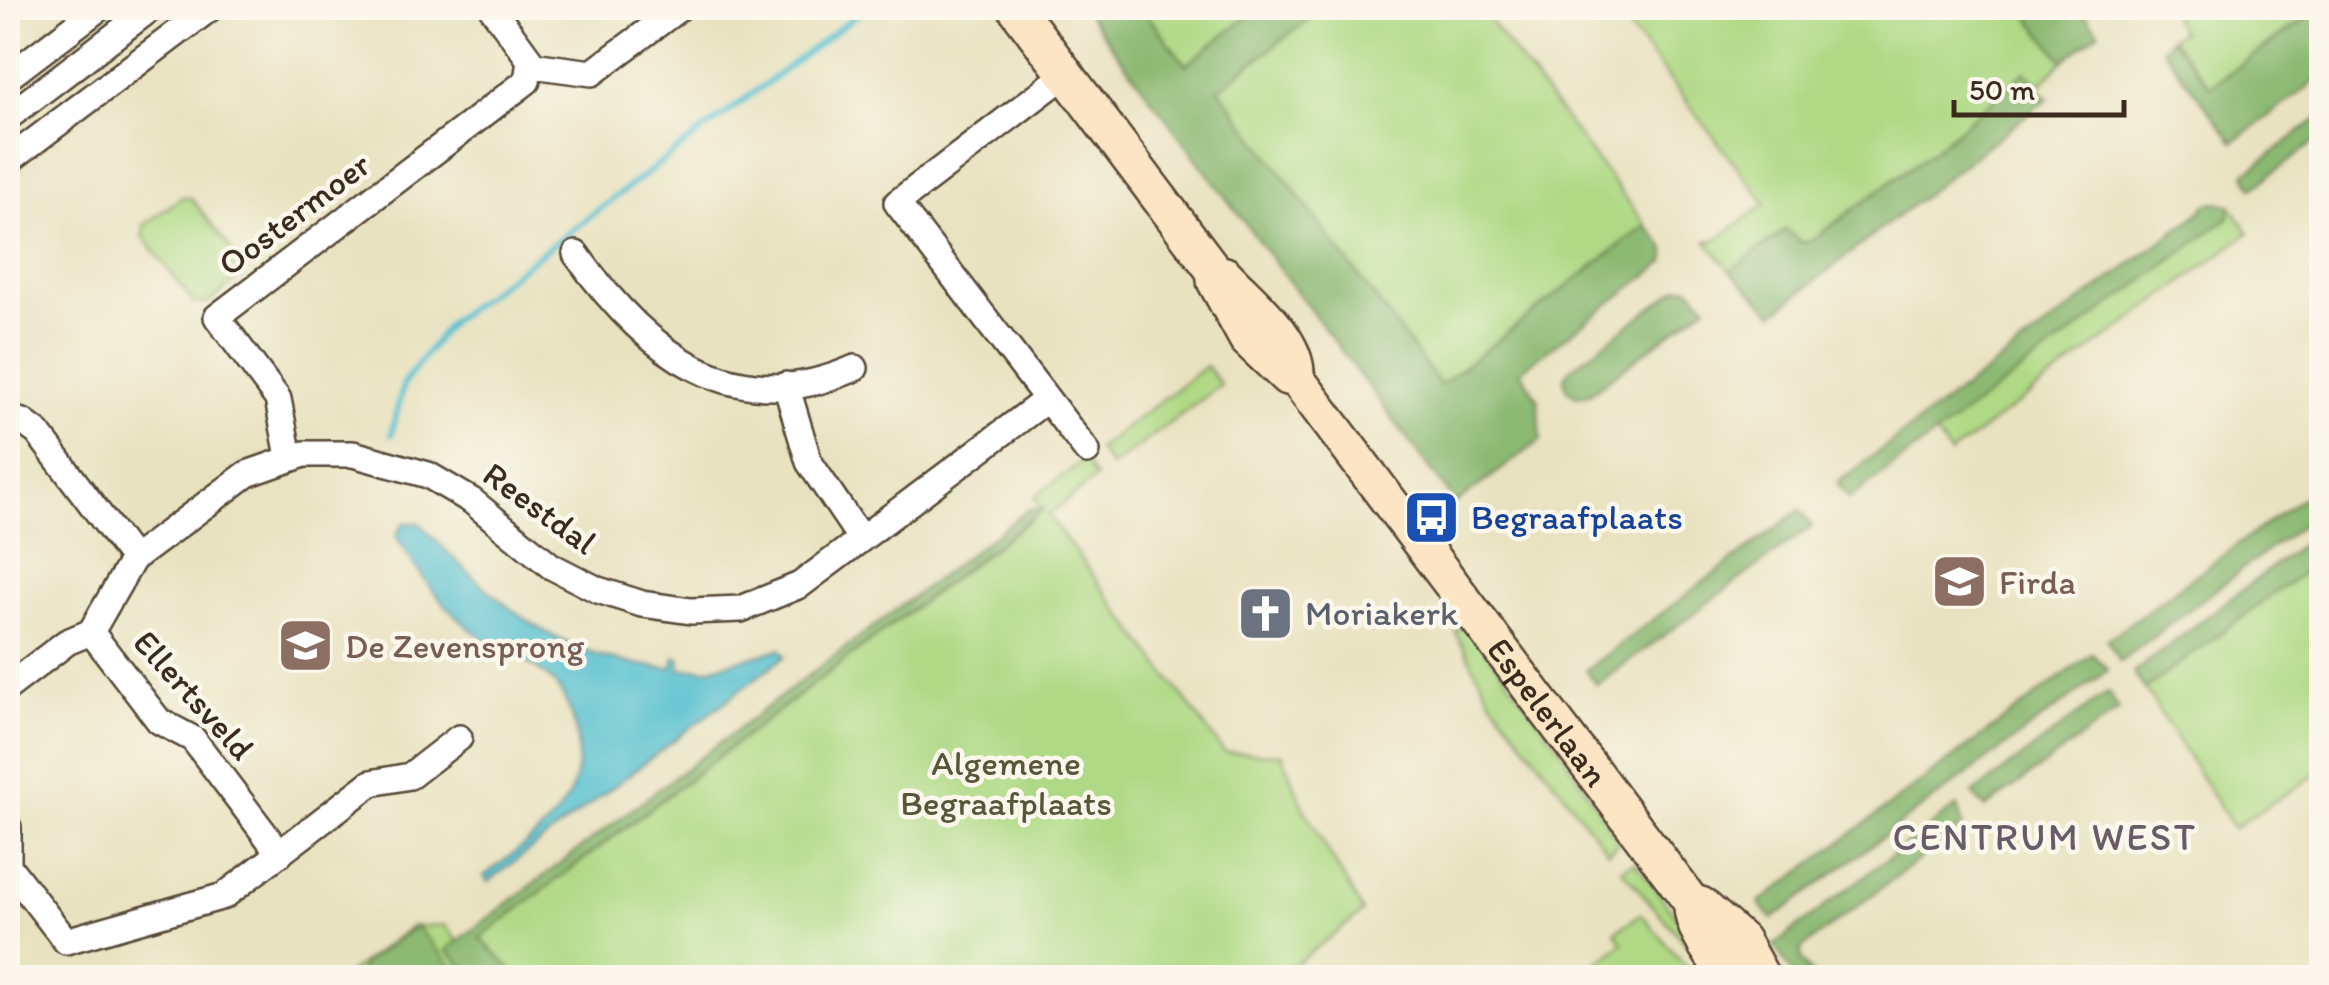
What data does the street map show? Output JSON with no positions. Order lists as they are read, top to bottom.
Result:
{
  "streets": {
    "main road": ["Espelerlaan"],
    "street": ["Oostermoer", "Reestdal", "Ellertsveld"]
  },
  "crossings": [
    ["Oostermoer", "Reestdal"]
  ],
  "districts": ["CENTRUM WEST"],
  "parks": ["Algemene Begraafplaats"],
  "places": {
    "bus stop": ["Begraafplaats"],
    "school or university": ["Firda", "De Zevensprong"],
    "church": ["Moriakerk"]
  },
  "scale_bar": "50 m"
}
